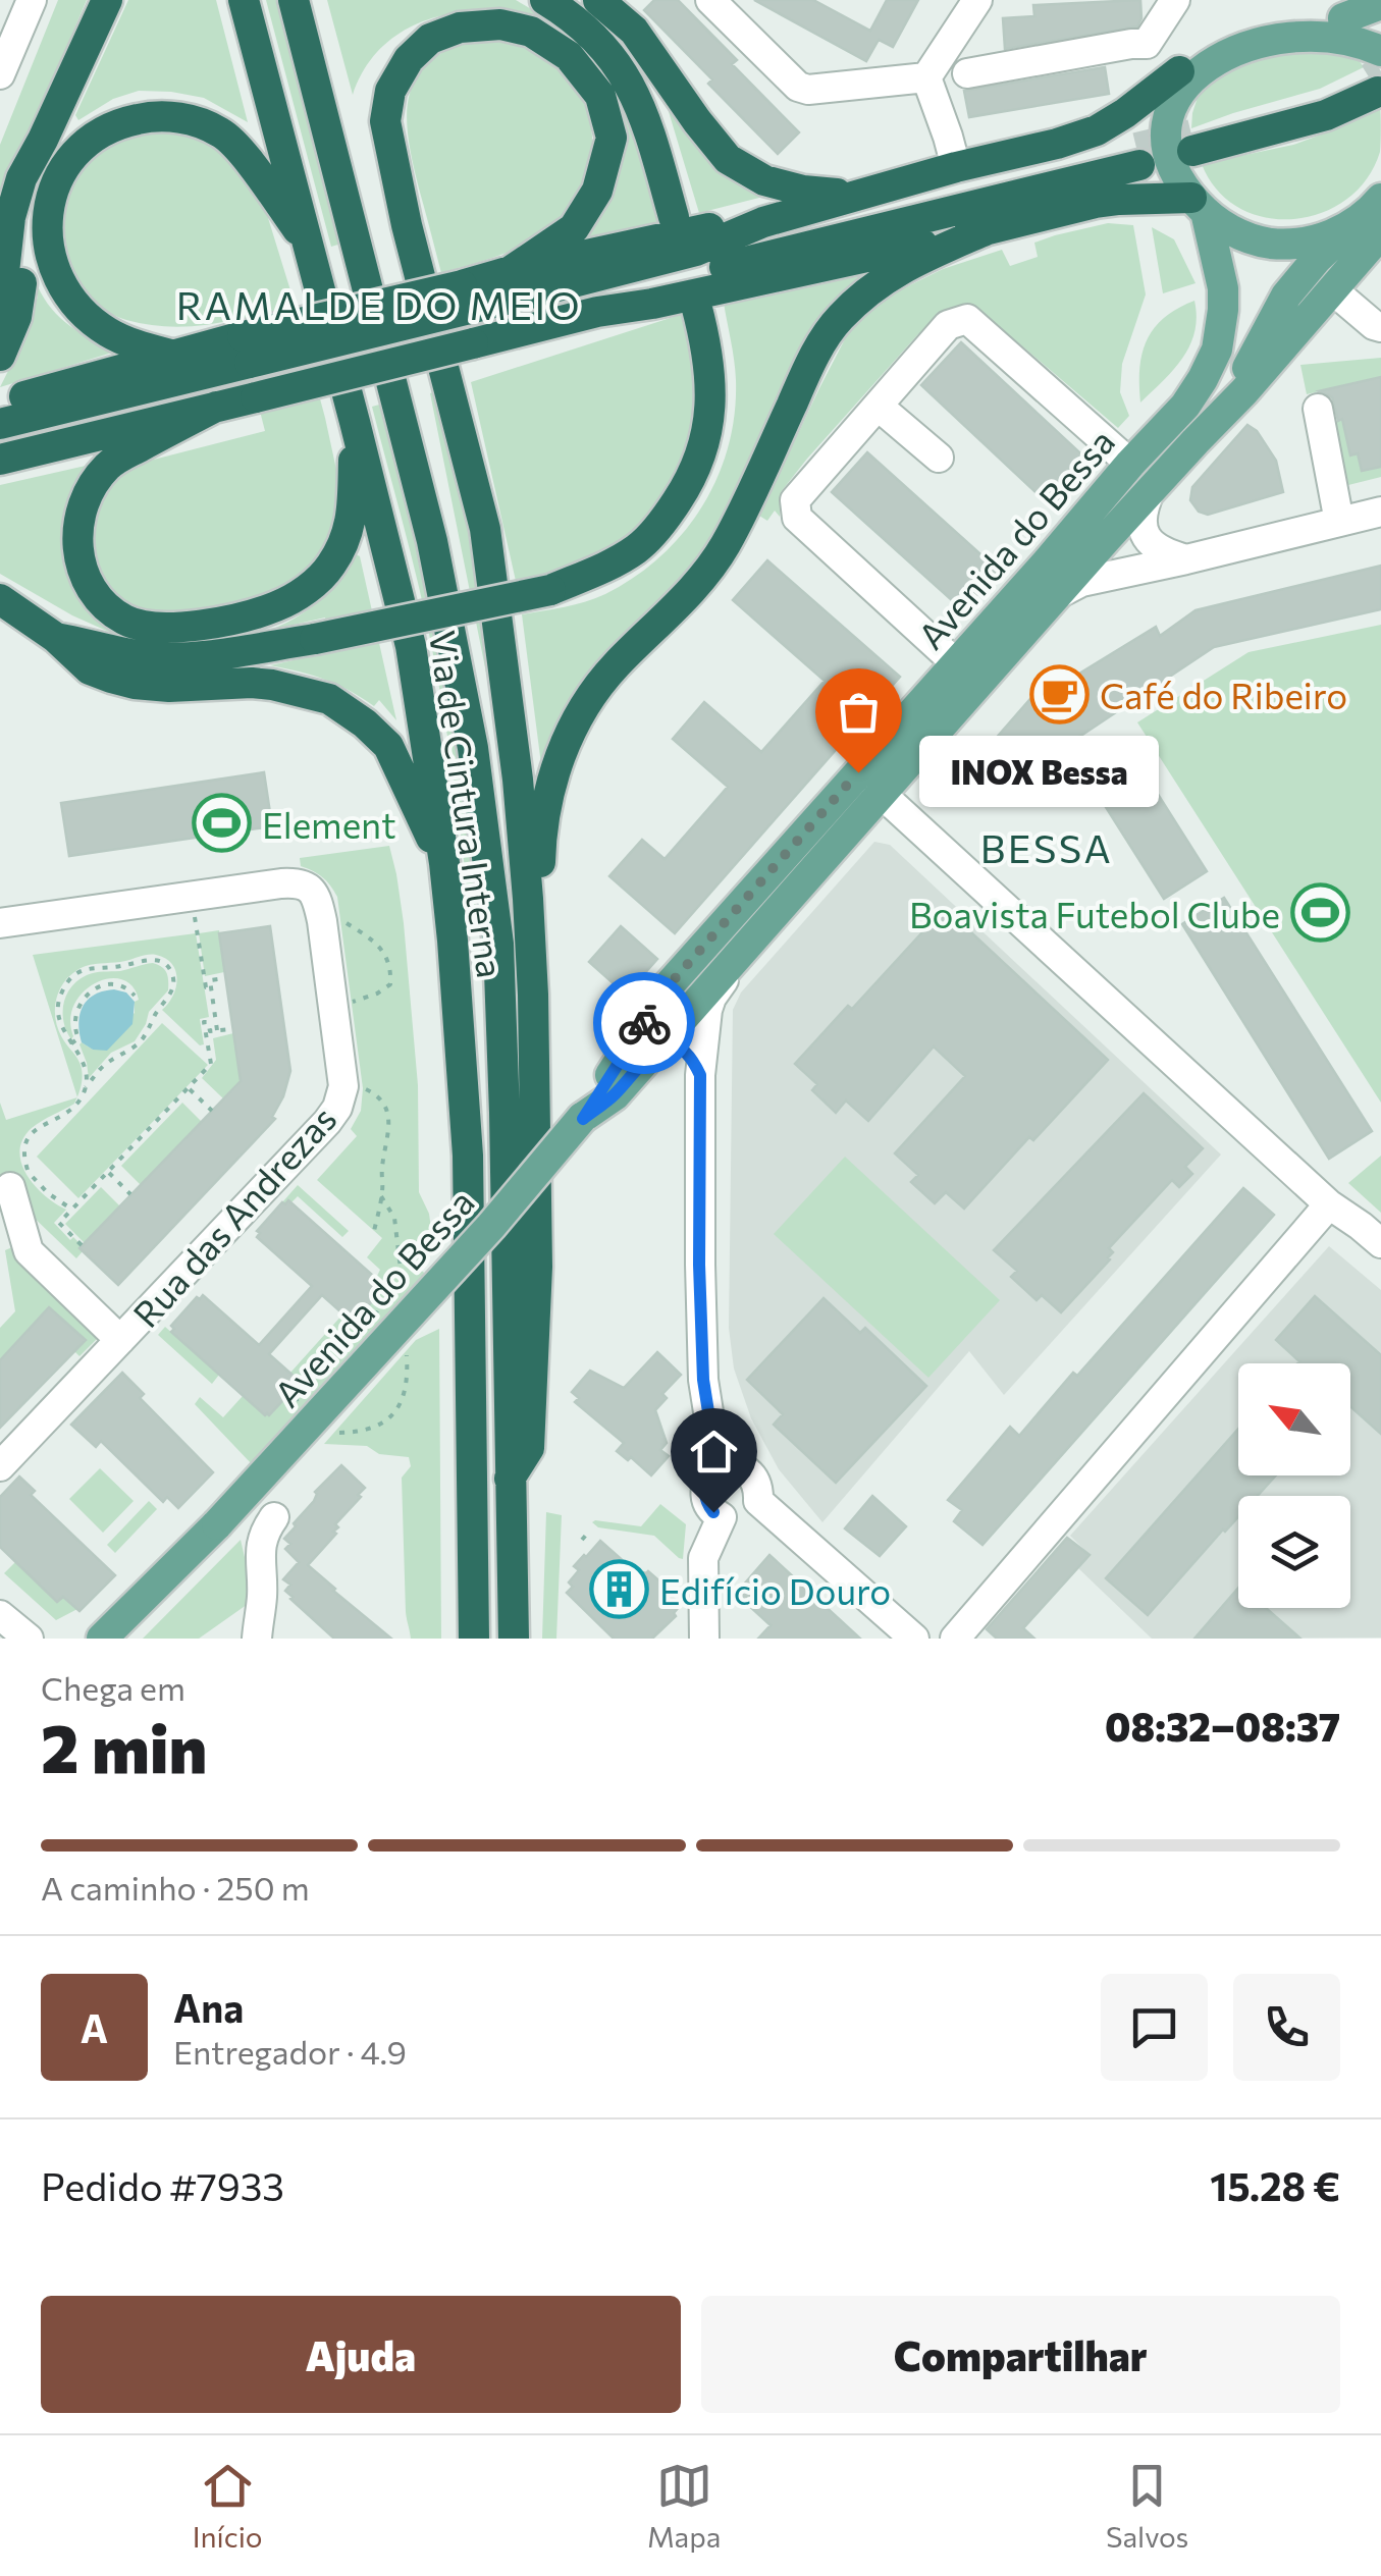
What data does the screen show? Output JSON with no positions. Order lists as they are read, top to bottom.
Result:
{
  "streets": {
    "highway": ["Via de Cintura Interna"],
    "main road": ["Avenida do Bessa"],
    "street": ["Rua das Andrezas"]
  },
  "districts": ["RAMALDE DO MEIO", "BESSA"],
  "places": {
    "cafe": ["Café do Ribeiro"],
    "other": ["INOX Bessa"],
    "sports": ["Element", "Boavista Futebol Clube"],
    "building": ["Edifício Douro"]
  },
  "north": "top left",
  "page": {
    "bubble": "INOX Bessa",
    "heading": ["2 min", "Chega em", "08:32–08:37"],
    "panel": [
      "Ana",
      "Entregador · 4.9",
      "Pedido #7933",
      "15.28 €"
    ],
    "bar": "A caminho · 250 m",
    "round": "A",
    "buttons": ["Ajuda", "Compartilhar"],
    "tabs": ["Início", "Mapa", "Salvos"]
  }
}
